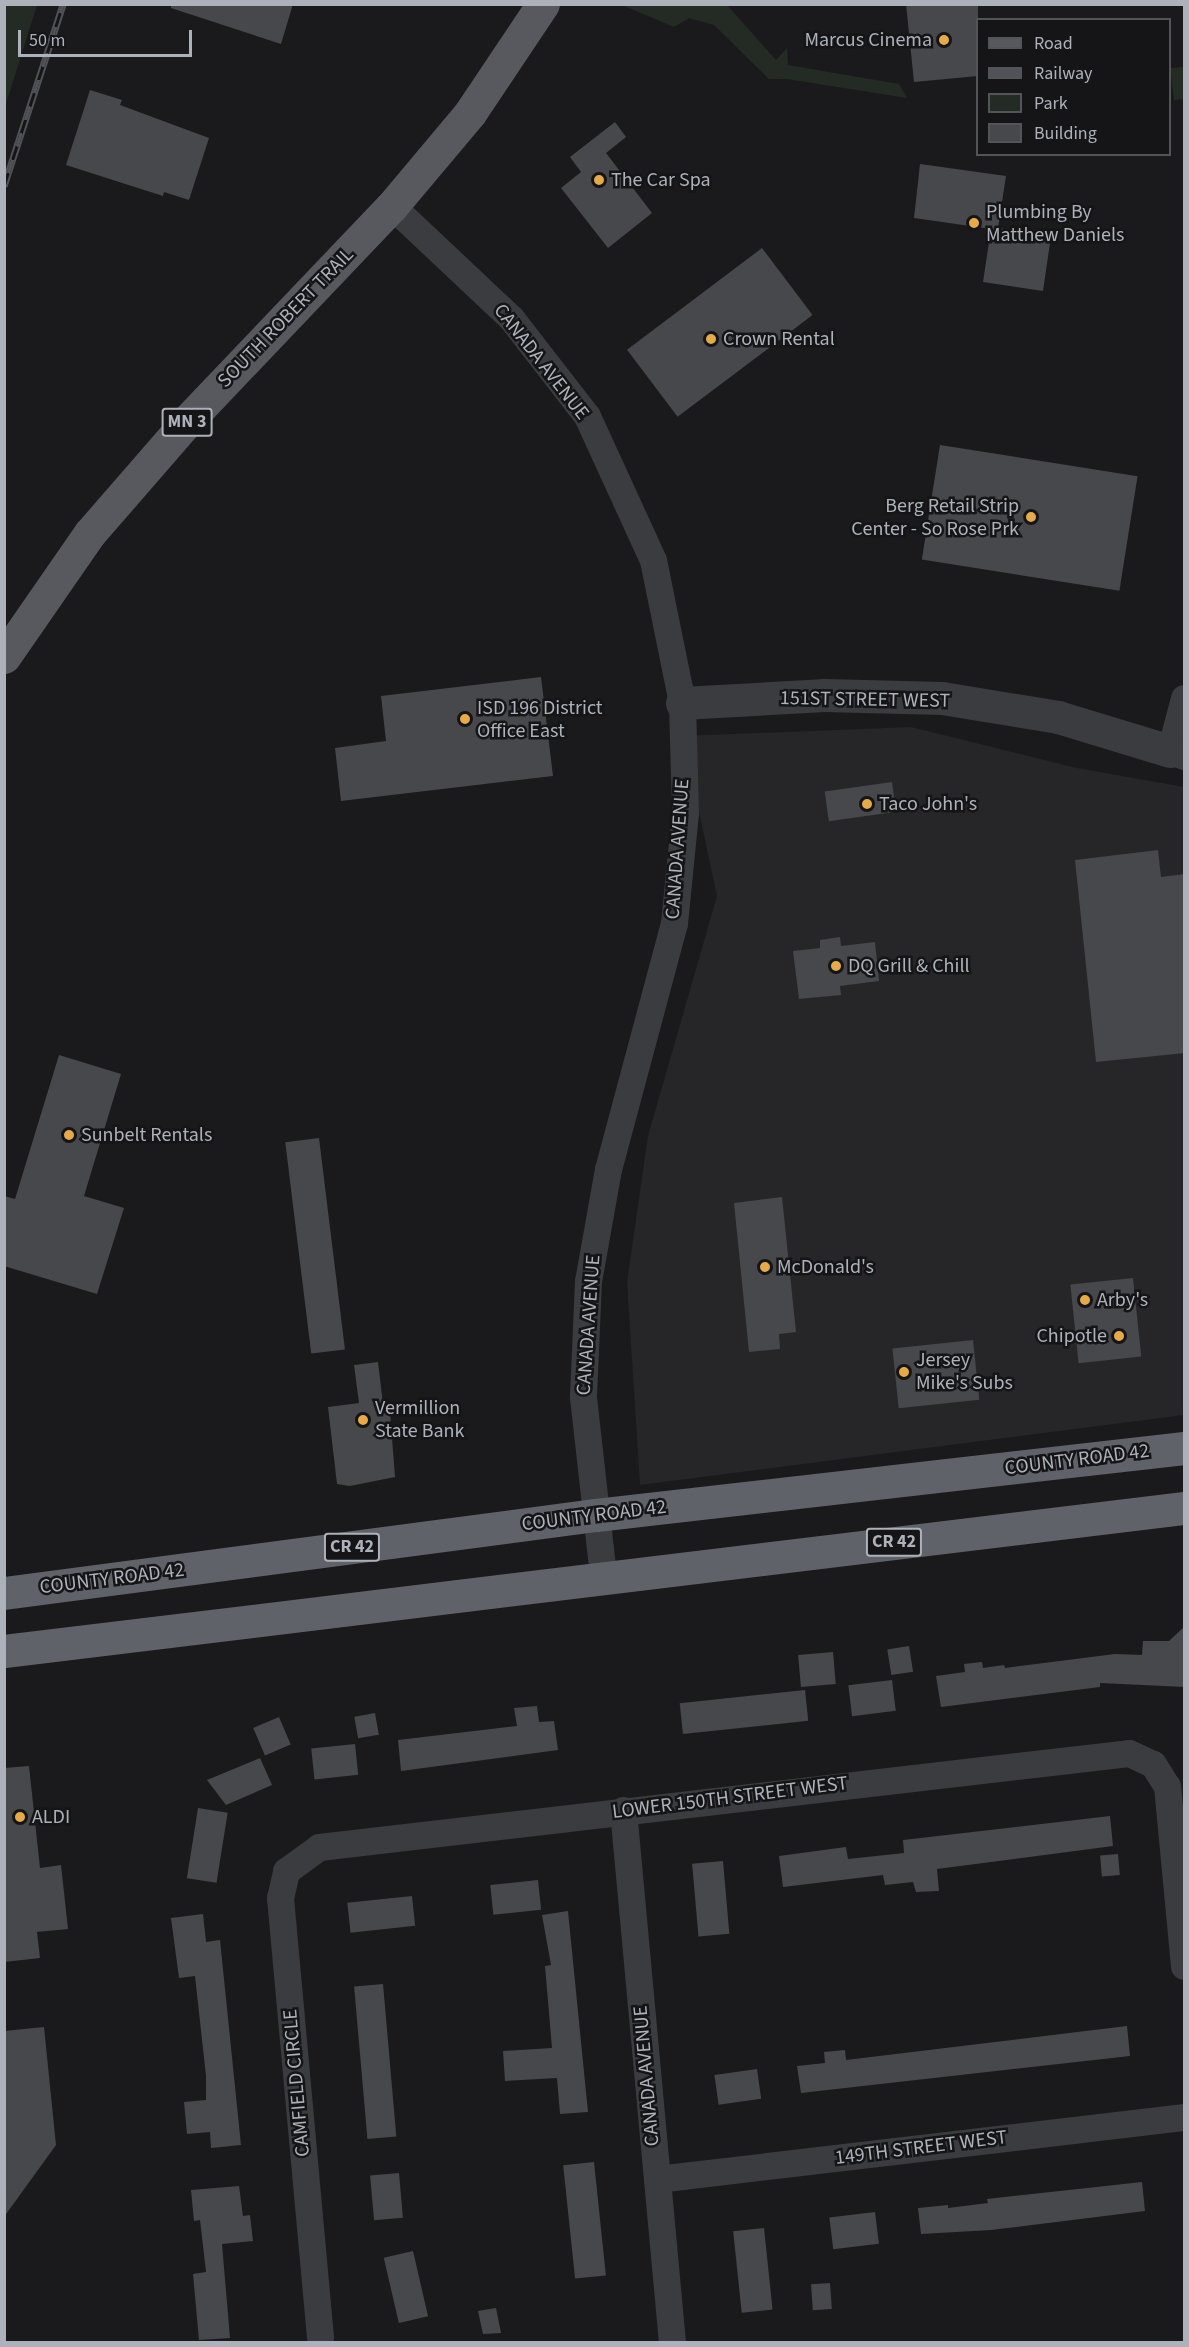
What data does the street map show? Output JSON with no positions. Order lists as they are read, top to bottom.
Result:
{
  "streets": {
    "highway": ["COUNTY ROAD 42", "CR 42"],
    "main road": ["SOUTH ROBERT TRAIL", "MN 3"],
    "street": [
      "CANADA AVENUE",
      "151ST STREET WEST",
      "LOWER 150TH STREET WEST",
      "CAMFIELD CIRCLE",
      "149TH STREET WEST"
    ]
  },
  "crossings": [
    ["SOUTH ROBERT TRAIL", "CANADA AVENUE"],
    ["CANADA AVENUE", "151ST STREET WEST"],
    ["CANADA AVENUE", "COUNTY ROAD 42"],
    ["CANADA AVENUE", "CR 42"],
    ["CANADA AVENUE", "LOWER 150TH STREET WEST"],
    ["CANADA AVENUE", "149TH STREET WEST"],
    ["LOWER 150TH STREET WEST", "CAMFIELD CIRCLE"]
  ],
  "places": [
    "Marcus Cinema",
    "The Car Spa",
    "Plumbing By Matthew Daniels",
    "Crown Rental",
    "Berg Retail Strip Center - So Rose Prk",
    "ISD 196 District Office East",
    "Taco John's",
    "DQ Grill & Chill",
    "Sunbelt Rentals",
    "McDonald's",
    "Arby's",
    "Chipotle",
    "Jersey Mike's Subs",
    "Vermillion State Bank",
    "ALDI"
  ],
  "legend": [
    "Road",
    "Railway",
    "Park",
    "Building"
  ],
  "scale_bar": "50 m"
}
